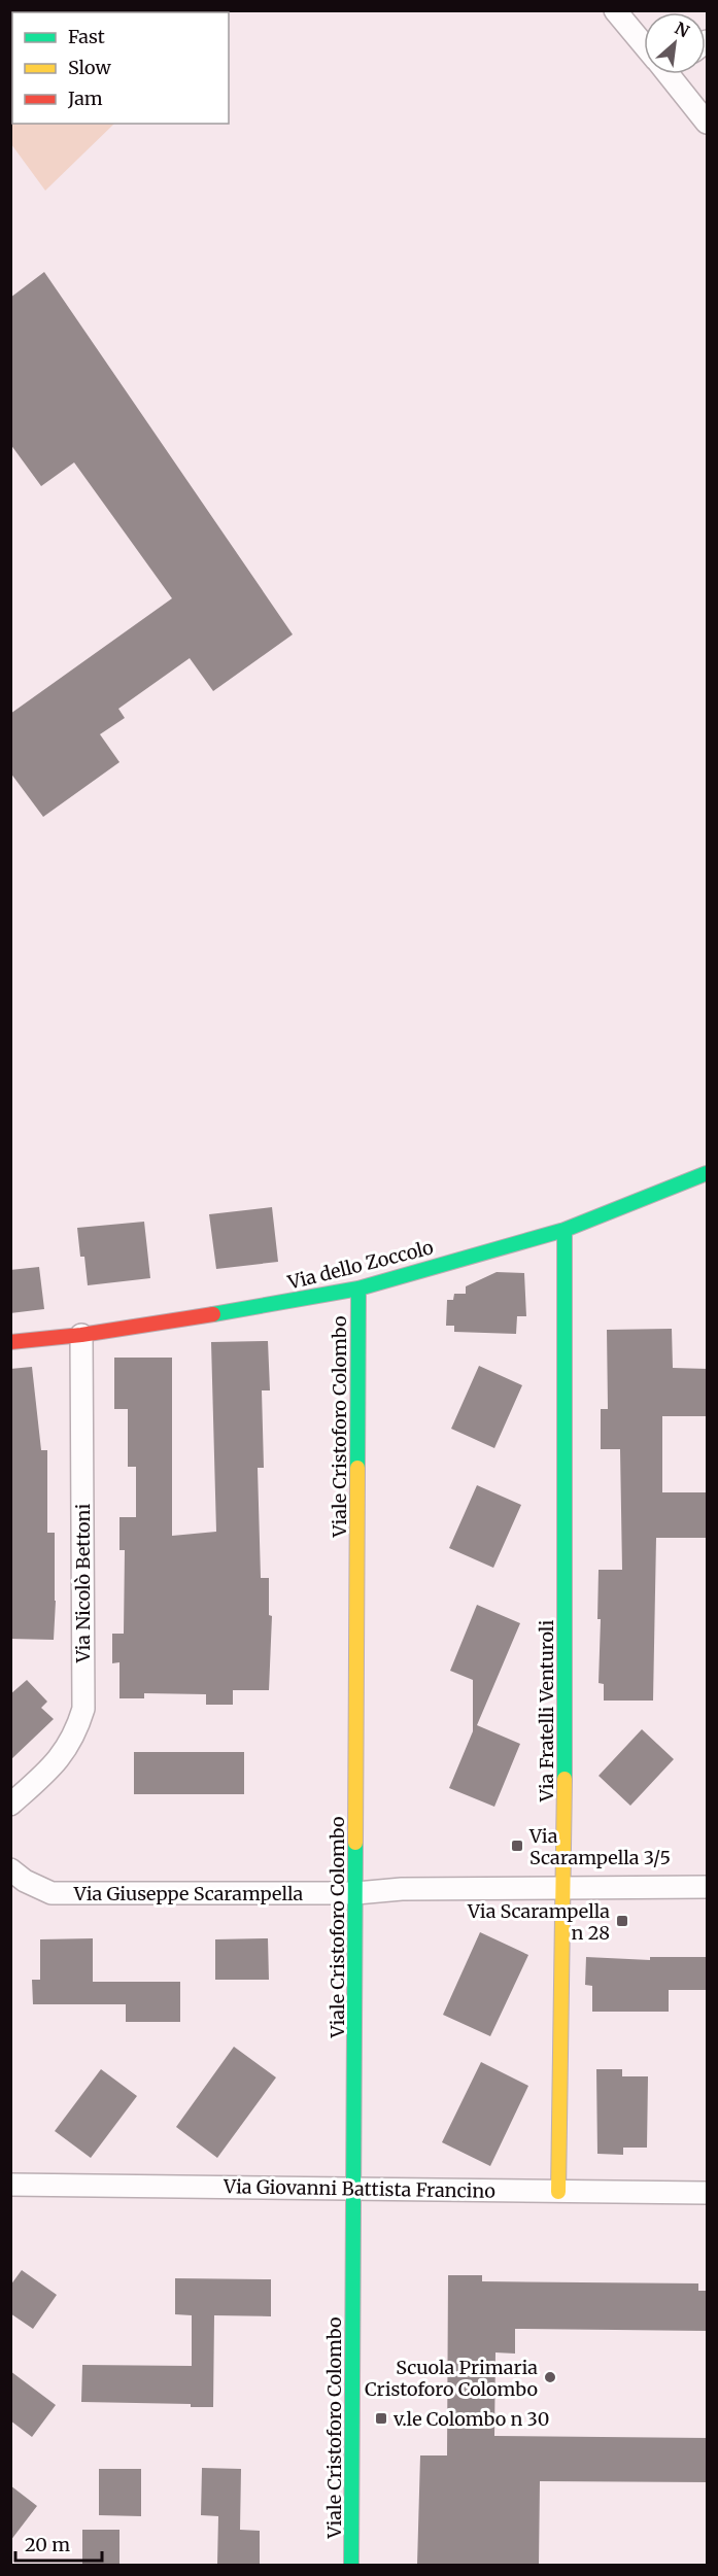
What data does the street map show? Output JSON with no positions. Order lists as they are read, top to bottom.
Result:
{
  "streets": {
    "street": [
      "Via dello Zoccolo",
      "Viale Cristoforo Colombo",
      "Via Nicolò Bettoni",
      "Via Fratelli Venturoli",
      "Via Giuseppe Scarampella",
      "Via Giovanni Battista Francino"
    ]
  },
  "crossings": [
    ["Via dello Zoccolo", "Viale Cristoforo Colombo"],
    ["Via dello Zoccolo", "Via Nicolò Bettoni"],
    ["Via dello Zoccolo", "Via Fratelli Venturoli"],
    ["Viale Cristoforo Colombo", "Via Giuseppe Scarampella"],
    ["Viale Cristoforo Colombo", "Via Giovanni Battista Francino"],
    ["Via Fratelli Venturoli", "Via Giuseppe Scarampella"],
    ["Via Fratelli Venturoli", "Via Giovanni Battista Francino"]
  ],
  "places": {
    "transit": ["Via Scarampella 3/5", "Via Scarampella n 28", "v.le Colombo n 30"],
    "other": ["Scuola Primaria Cristoforo Colombo"]
  },
  "legend": ["Fast", "Slow", "Jam"],
  "scale_bar": "20 m",
  "north": "top right"
}
